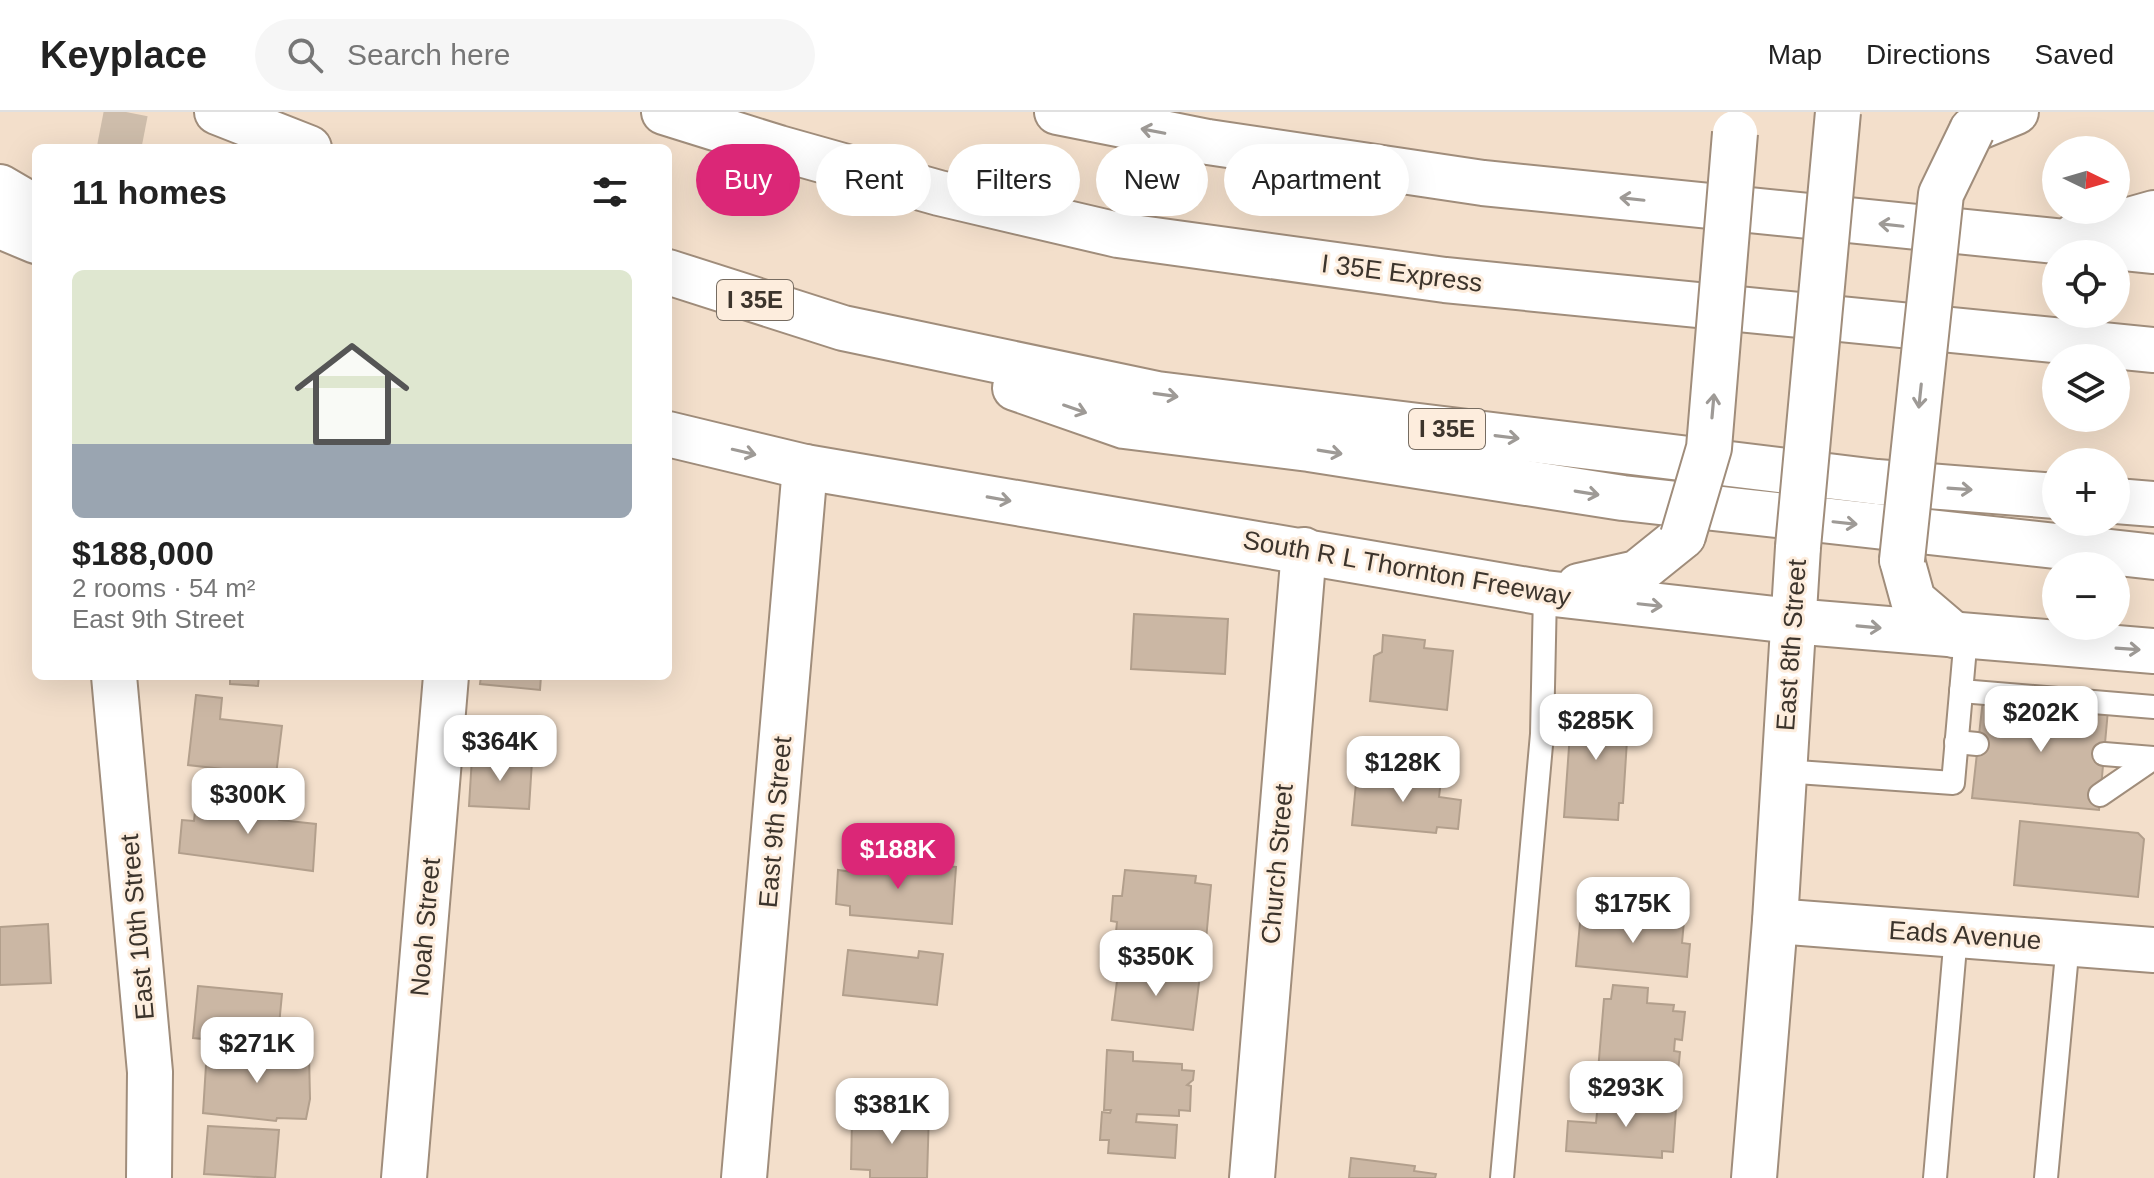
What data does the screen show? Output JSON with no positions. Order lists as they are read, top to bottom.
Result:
{
  "streets": {
    "main road": [
      "I 35E Express",
      "I 35E",
      "South R L Thornton Freeway",
      "East 8th Street",
      "East 9th Street",
      "Church Street",
      "East 10th Street",
      "Noah Street",
      "Eads Avenue"
    ]
  },
  "crossings": [
    ["South R L Thornton Freeway", "East 8th Street"],
    ["South R L Thornton Freeway", "East 9th Street"],
    ["South R L Thornton Freeway", "Church Street"],
    ["East 8th Street", "Eads Avenue"]
  ],
  "north": "right",
  "page": {
    "header": "Keyplace",
    "search": "Search here",
    "nav": ["Map", "Directions", "Saved"],
    "map_buttons": ["+", "−"],
    "chip": [
      "Buy",
      "Rent",
      "Filters",
      "New",
      "Apartment"
    ],
    "heading": "11 homes",
    "list": [
      {
        "name": "$188,000",
        "note": "2 rooms · 54 m² · East 9th Street"
      }
    ],
    "price": [
      "$202K",
      "$285K",
      "$364K",
      "$128K",
      "$300K",
      "$188K",
      "$175K",
      "$350K",
      "$271K",
      "$293K",
      "$381K"
    ]
  }
}
